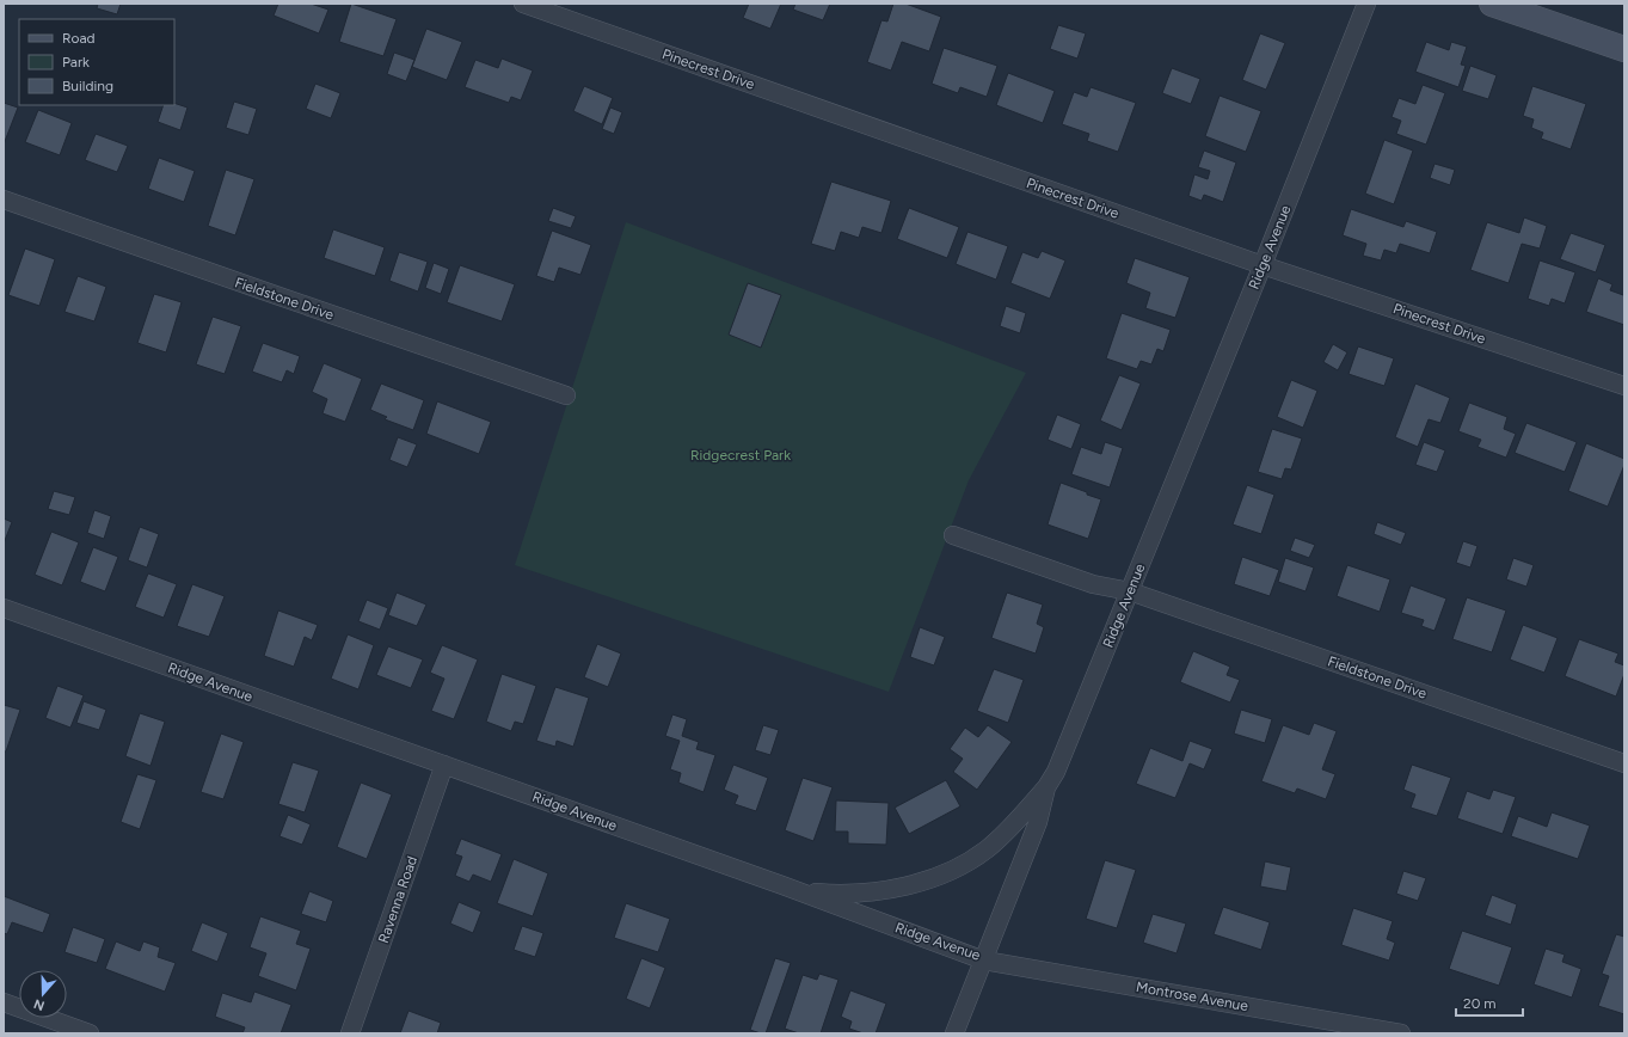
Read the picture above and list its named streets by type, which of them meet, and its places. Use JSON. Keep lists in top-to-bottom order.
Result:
{
  "streets": {
    "street": [
      "Pinecrest Drive",
      "Ridge Avenue",
      "Fieldstone Drive",
      "Ravenna Road",
      "Montrose Avenue"
    ]
  },
  "crossings": [
    ["Pinecrest Drive", "Ridge Avenue"],
    ["Ridge Avenue", "Fieldstone Drive"],
    ["Ridge Avenue", "Ravenna Road"],
    ["Ridge Avenue", "Montrose Avenue"]
  ],
  "parks": ["Ridgecrest Park"],
  "legend": ["Road", "Park", "Building"],
  "scale_bar": "20 m",
  "north": "bottom"
}
